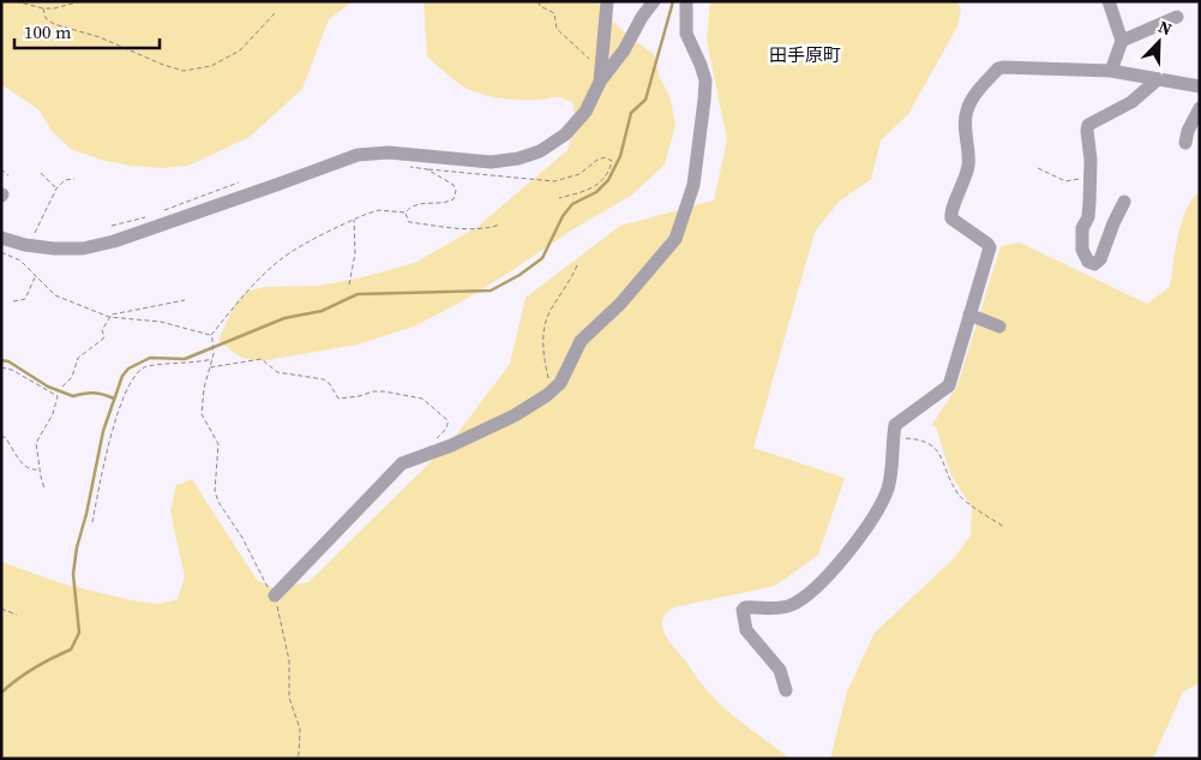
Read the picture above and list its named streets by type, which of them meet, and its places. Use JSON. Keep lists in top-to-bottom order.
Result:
{
  "districts": ["田手原町"],
  "scale_bar": "100 m",
  "north": "top right"
}
